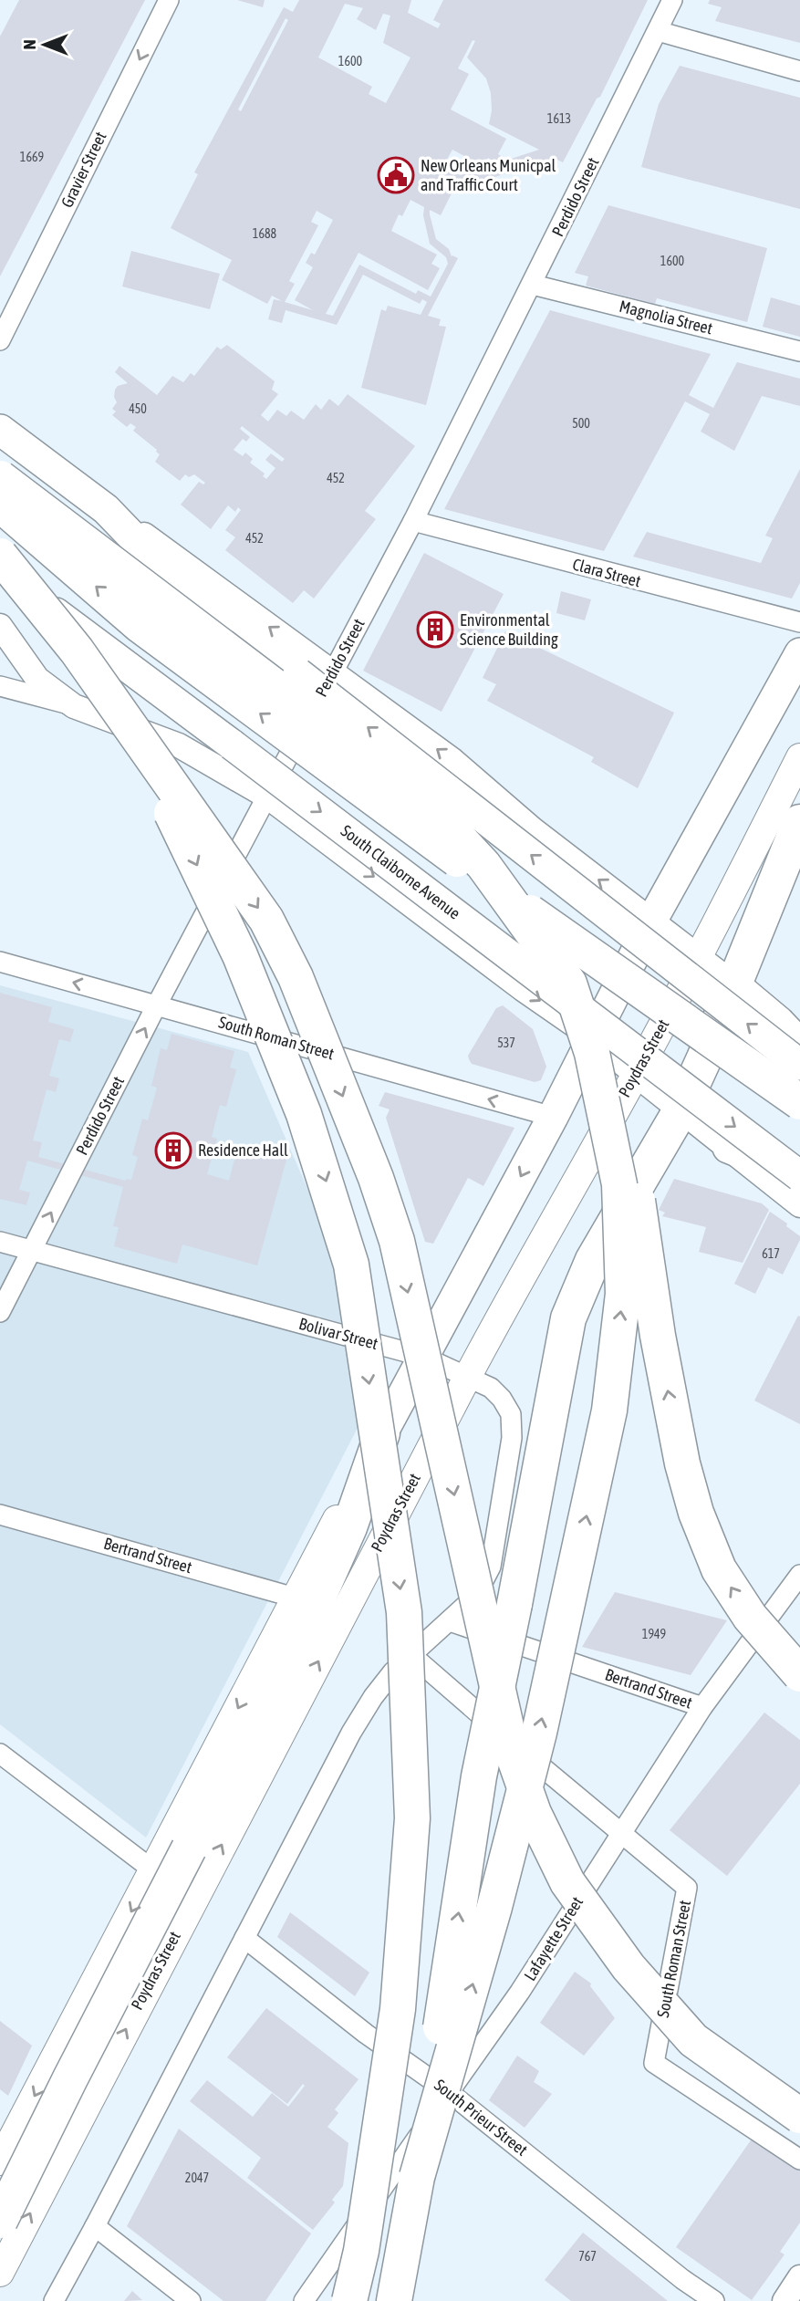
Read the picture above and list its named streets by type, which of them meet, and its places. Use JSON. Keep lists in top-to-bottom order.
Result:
{
  "streets": {
    "main road": ["South Claiborne Avenue", "Poydras Street"],
    "street": [
      "Gravier Street",
      "Perdido Street",
      "Magnolia Street",
      "Clara Street",
      "South Roman Street",
      "Bolivar Street",
      "Bertrand Street",
      "Lafayette Street",
      "South Prieur Street"
    ]
  },
  "crossings": [
    ["Perdido Street", "Magnolia Street"],
    ["Perdido Street", "Clara Street"],
    ["Perdido Street", "South Claiborne Avenue"],
    ["Perdido Street", "South Roman Street"],
    ["Perdido Street", "Bolivar Street"],
    ["South Claiborne Avenue", "Poydras Street"],
    ["South Roman Street", "Lafayette Street"],
    ["Poydras Street", "Bolivar Street"],
    ["Bolivar Street", "Bertrand Street"],
    ["Bertrand Street", "Lafayette Street"],
    ["Lafayette Street", "South Prieur Street"]
  ],
  "one_way": ["Gravier Street", "South Roman Street"],
  "places": {
    "public building": ["New Orleans Municpal and Traffic Court"],
    "building": ["Environmental Science Building", "Residence Hall"]
  },
  "house_numbers": [
    "1600",
    "1613",
    "1669",
    "1688",
    "1600",
    "450",
    "500",
    "452",
    "452",
    "537",
    "617",
    "1949",
    "2047",
    "767"
  ],
  "north": "left"
}
